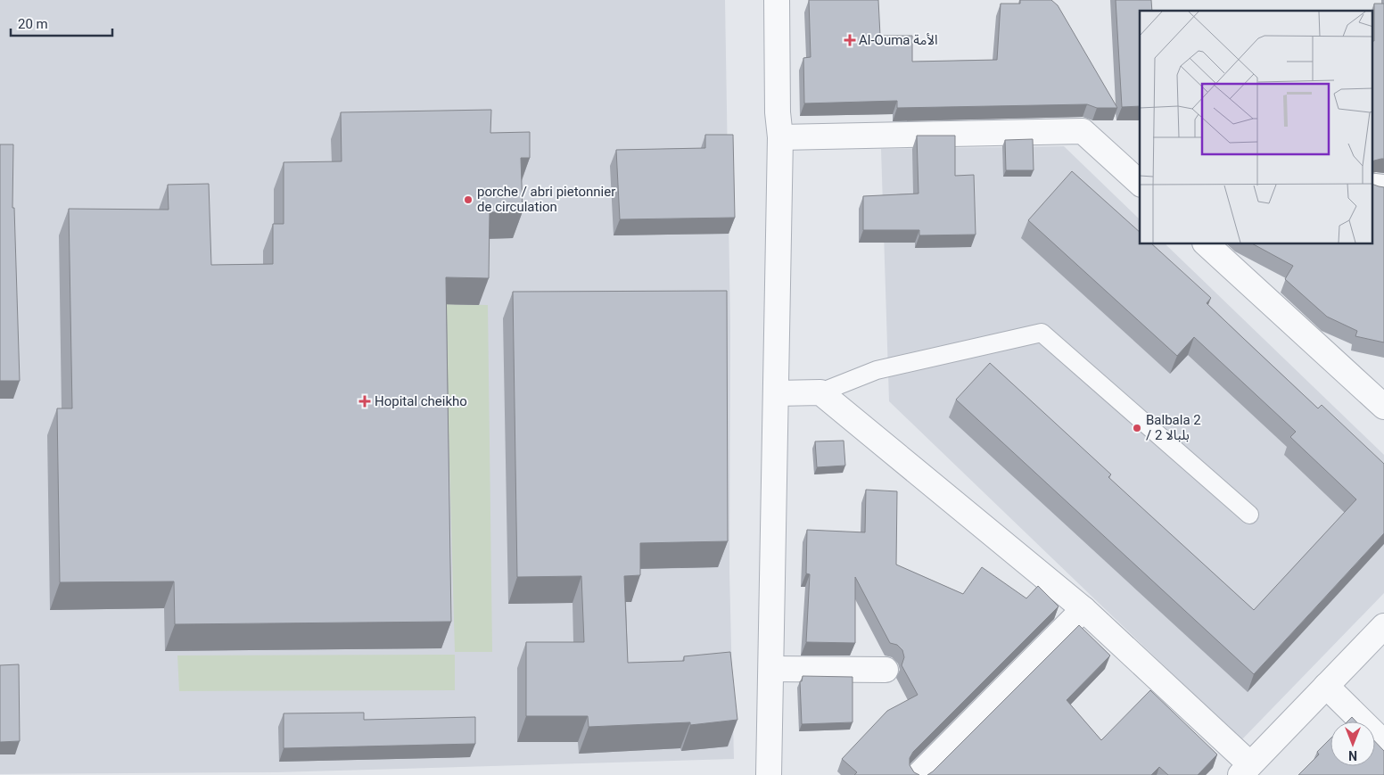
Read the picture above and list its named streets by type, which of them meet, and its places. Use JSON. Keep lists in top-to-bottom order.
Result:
{
  "places": {
    "health": ["Al-Ouma الأمة", "Hopital cheikho"],
    "other": ["porche / abri pietonnier de circulation", "Balbala 2 / بلبالا 2"]
  },
  "scale_bar": "20 m",
  "north": "bottom"
}
